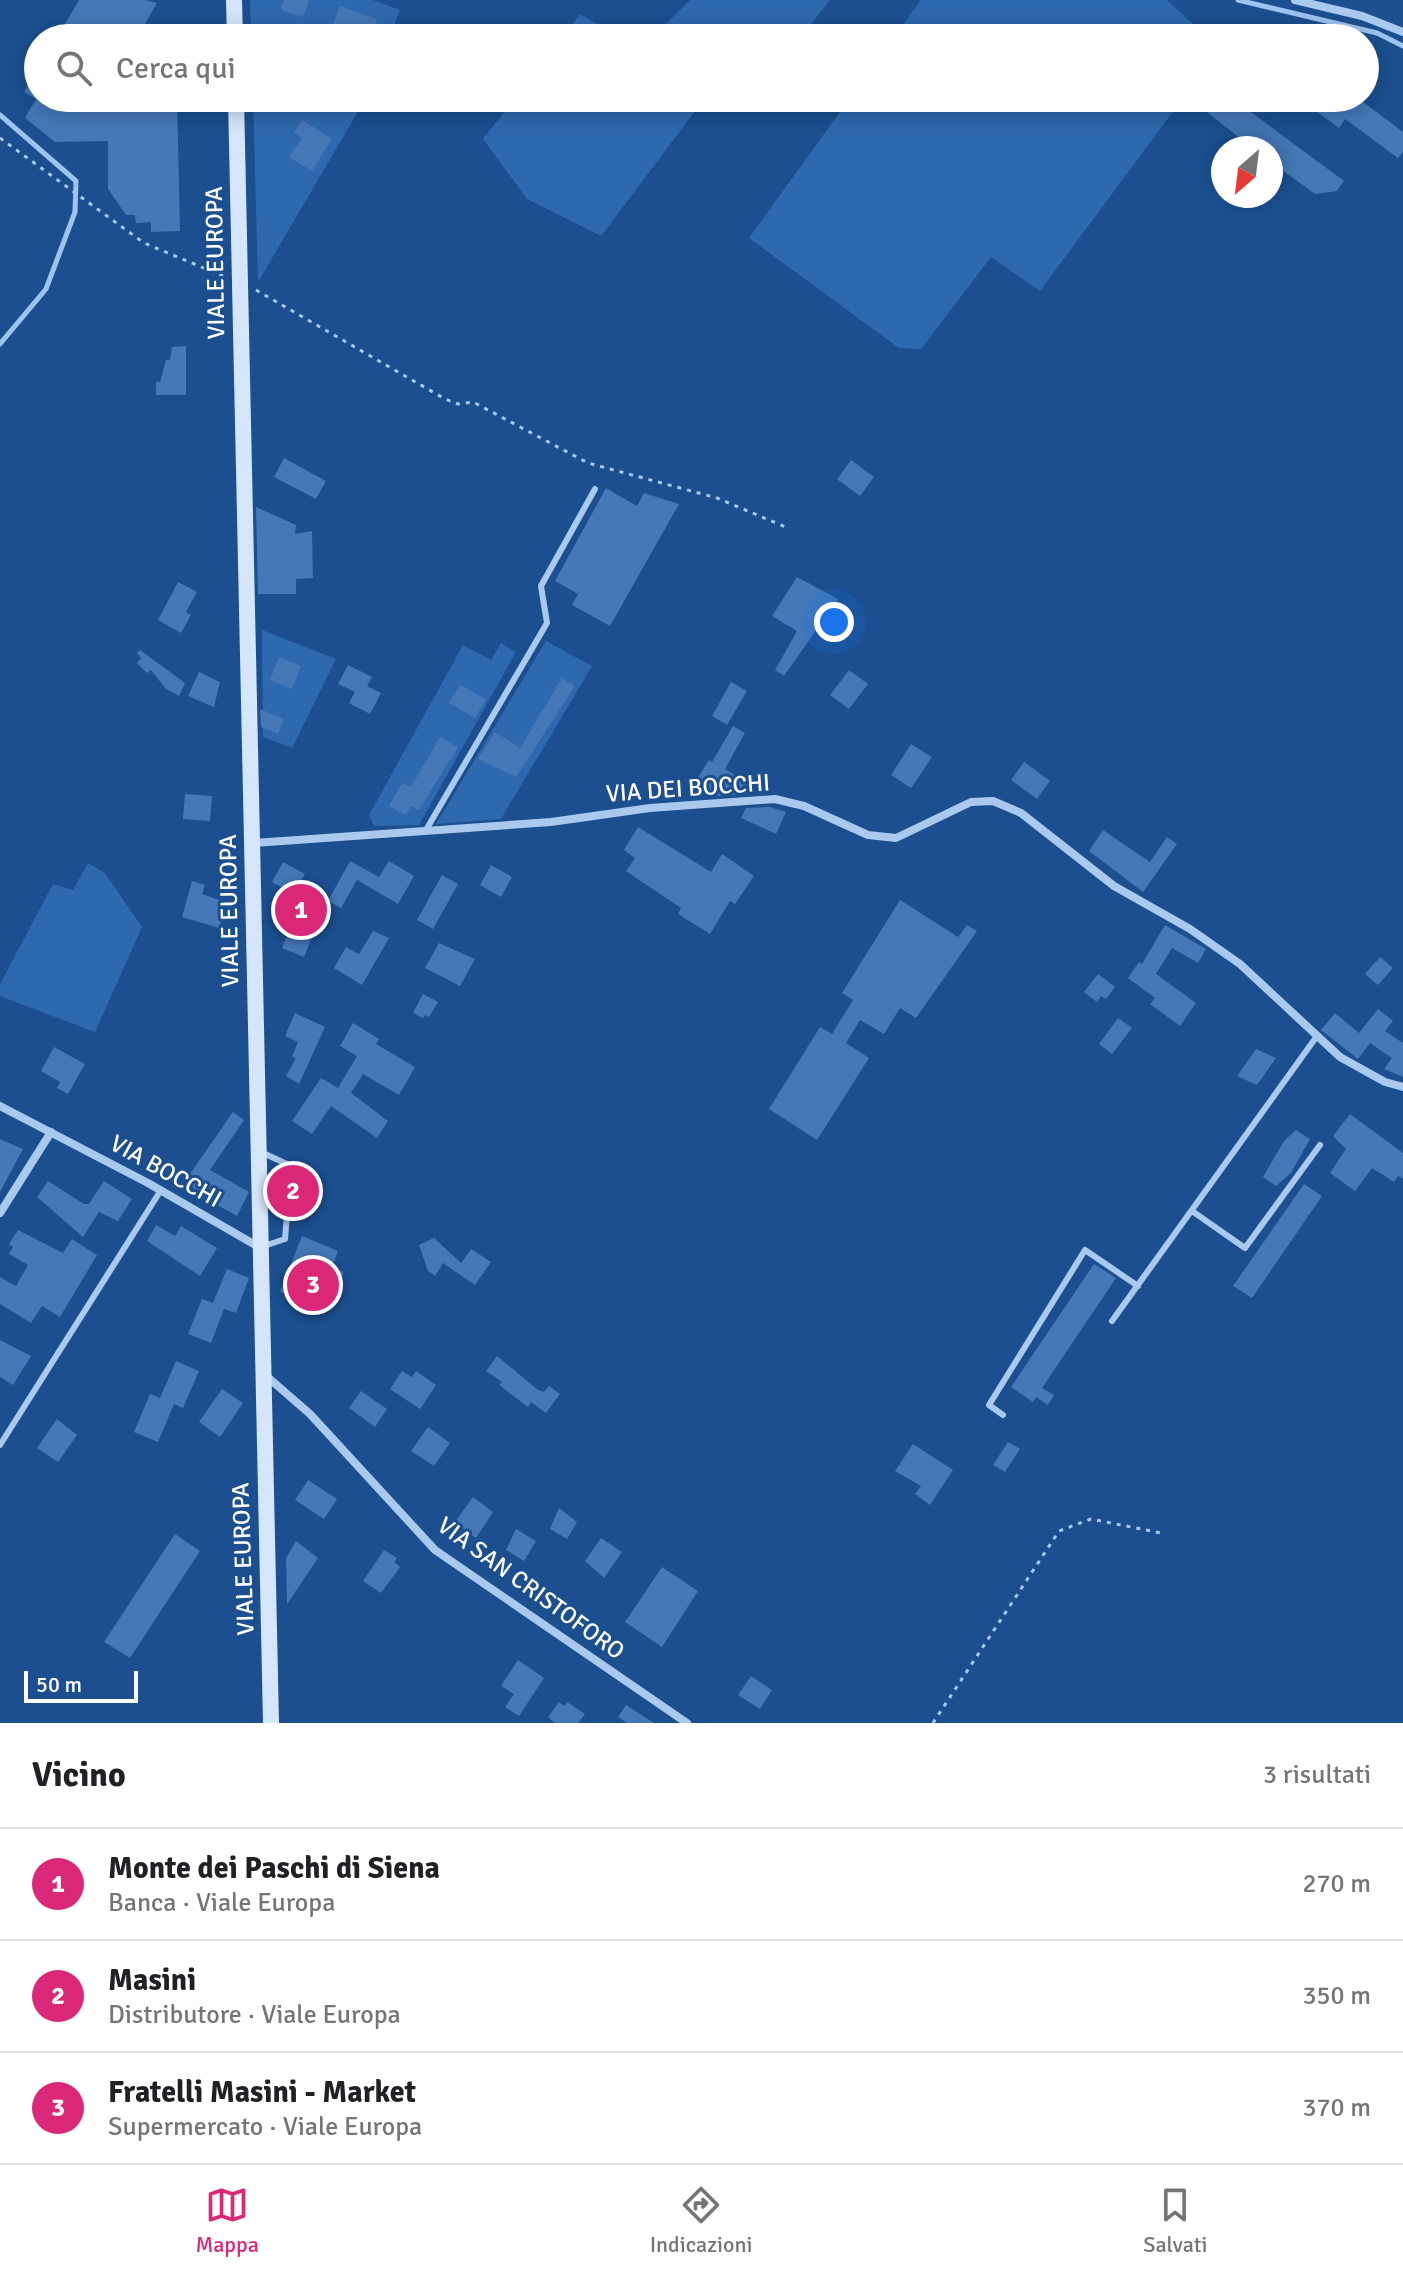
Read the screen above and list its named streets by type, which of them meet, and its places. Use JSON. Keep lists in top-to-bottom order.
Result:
{
  "streets": {
    "main road": ["VIALE EUROPA"],
    "street": ["VIA DEI BOCCHI", "VIA BOCCHI", "VIA SAN CRISTOFORO"]
  },
  "crossings": [
    ["VIALE EUROPA", "VIA DEI BOCCHI"],
    ["VIALE EUROPA", "VIA BOCCHI"],
    ["VIALE EUROPA", "VIA SAN CRISTOFORO"]
  ],
  "scale_bar": "50 m",
  "north": "bottom left",
  "page": {
    "search": "Cerca qui",
    "pins": ["1", "2", "3"],
    "scale": "50 m",
    "heading": ["Vicino", "3 risultati"],
    "list": [
      {
        "mark": "1",
        "name": "Monte dei Paschi di Siena",
        "note": "Banca · Viale Europa",
        "value": "270 m"
      },
      {
        "mark": "2",
        "name": "Masini",
        "note": "Distributore · Viale Europa",
        "value": "350 m"
      },
      {
        "mark": "3",
        "name": "Fratelli Masini - Market",
        "note": "Supermercato · Viale Europa",
        "value": "370 m"
      }
    ],
    "nav": ["Mappa", "Indicazioni", "Salvati"]
  }
}
